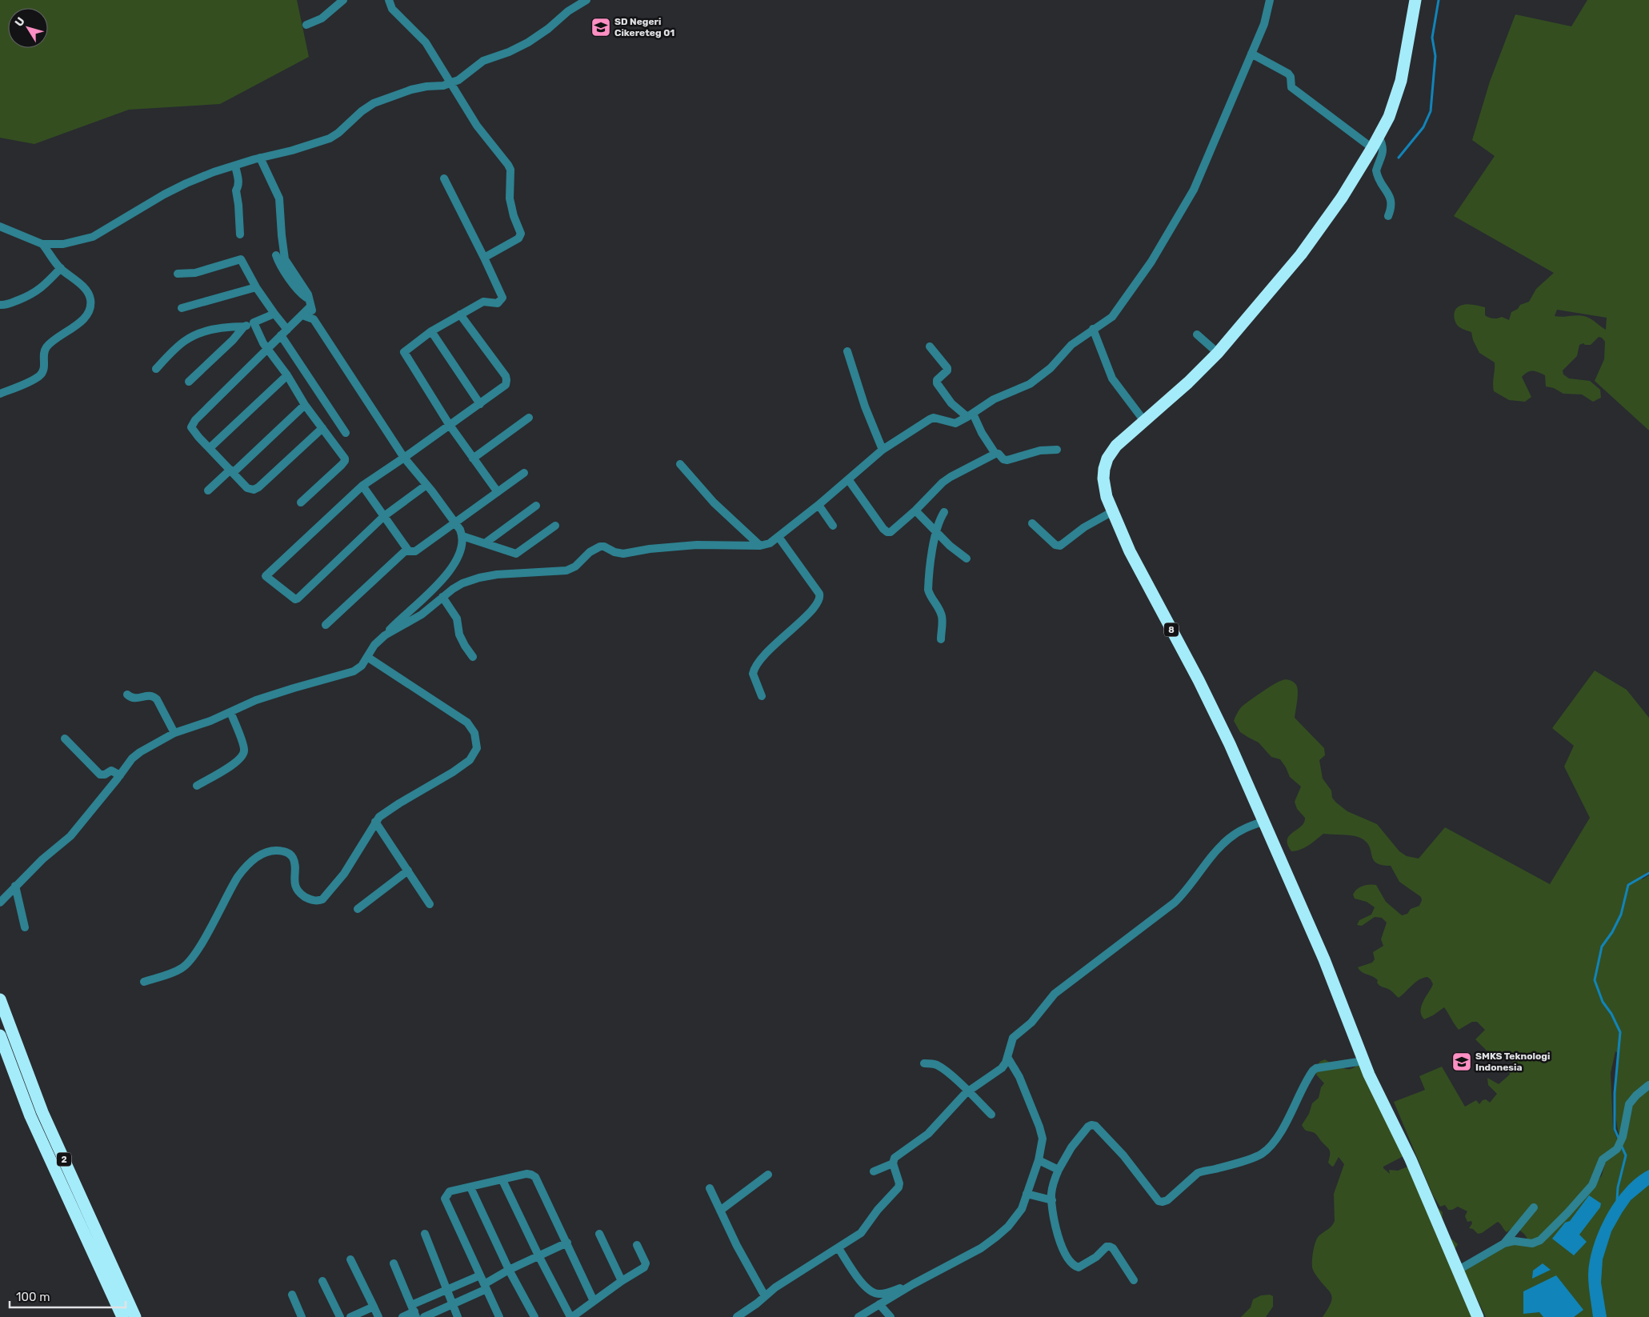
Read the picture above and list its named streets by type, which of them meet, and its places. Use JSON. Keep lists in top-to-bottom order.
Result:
{
  "streets": {
    "highway": ["8", "2"]
  },
  "places": {
    "school or university": ["SD Negeri Cikereteg 01", "SMKS Teknologi Indonesia"]
  },
  "scale_bar": "100 m",
  "north": "top left"
}
